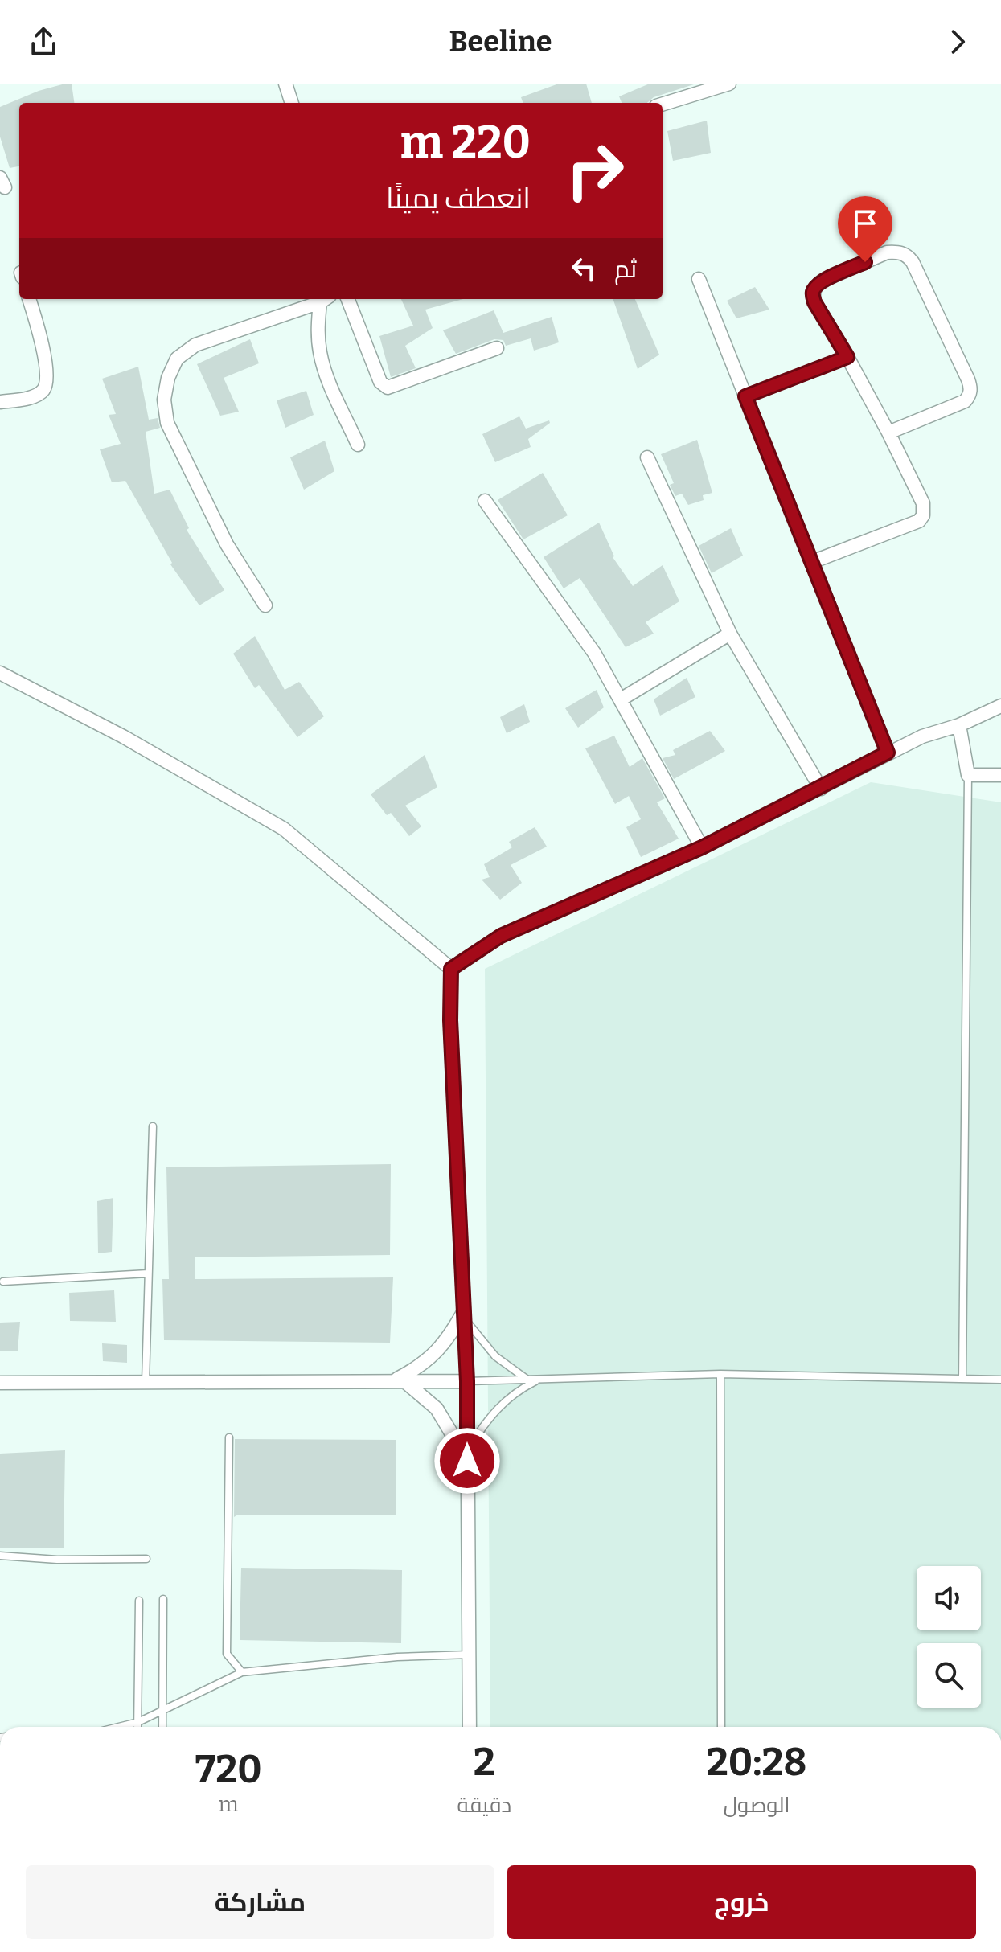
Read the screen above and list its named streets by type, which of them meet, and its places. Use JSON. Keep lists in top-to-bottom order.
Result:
{
  "page": {
    "header": "Beeline",
    "turn": ["220 m", "انعطف يمينًا"],
    "then": "ثم",
    "eta": [
      "20:28",
      "الوصول",
      "2",
      "دقيقة",
      "720",
      "m"
    ],
    "buttons": ["خروج", "مشاركة"]
  }
}
